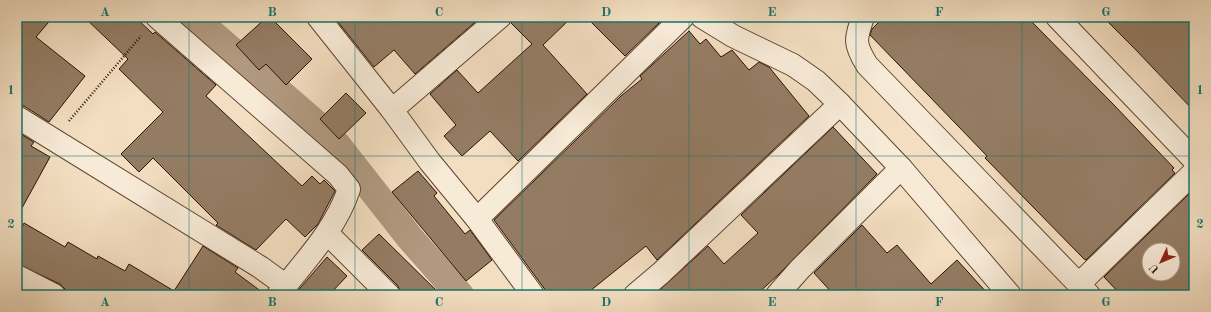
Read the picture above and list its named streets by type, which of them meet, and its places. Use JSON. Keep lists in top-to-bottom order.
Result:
{
  "north": "bottom left",
  "grid": {
    "columns": [
      "A",
      "B",
      "C",
      "D",
      "E",
      "F",
      "G"
    ],
    "rows": ["1", "2"]
  }
}
